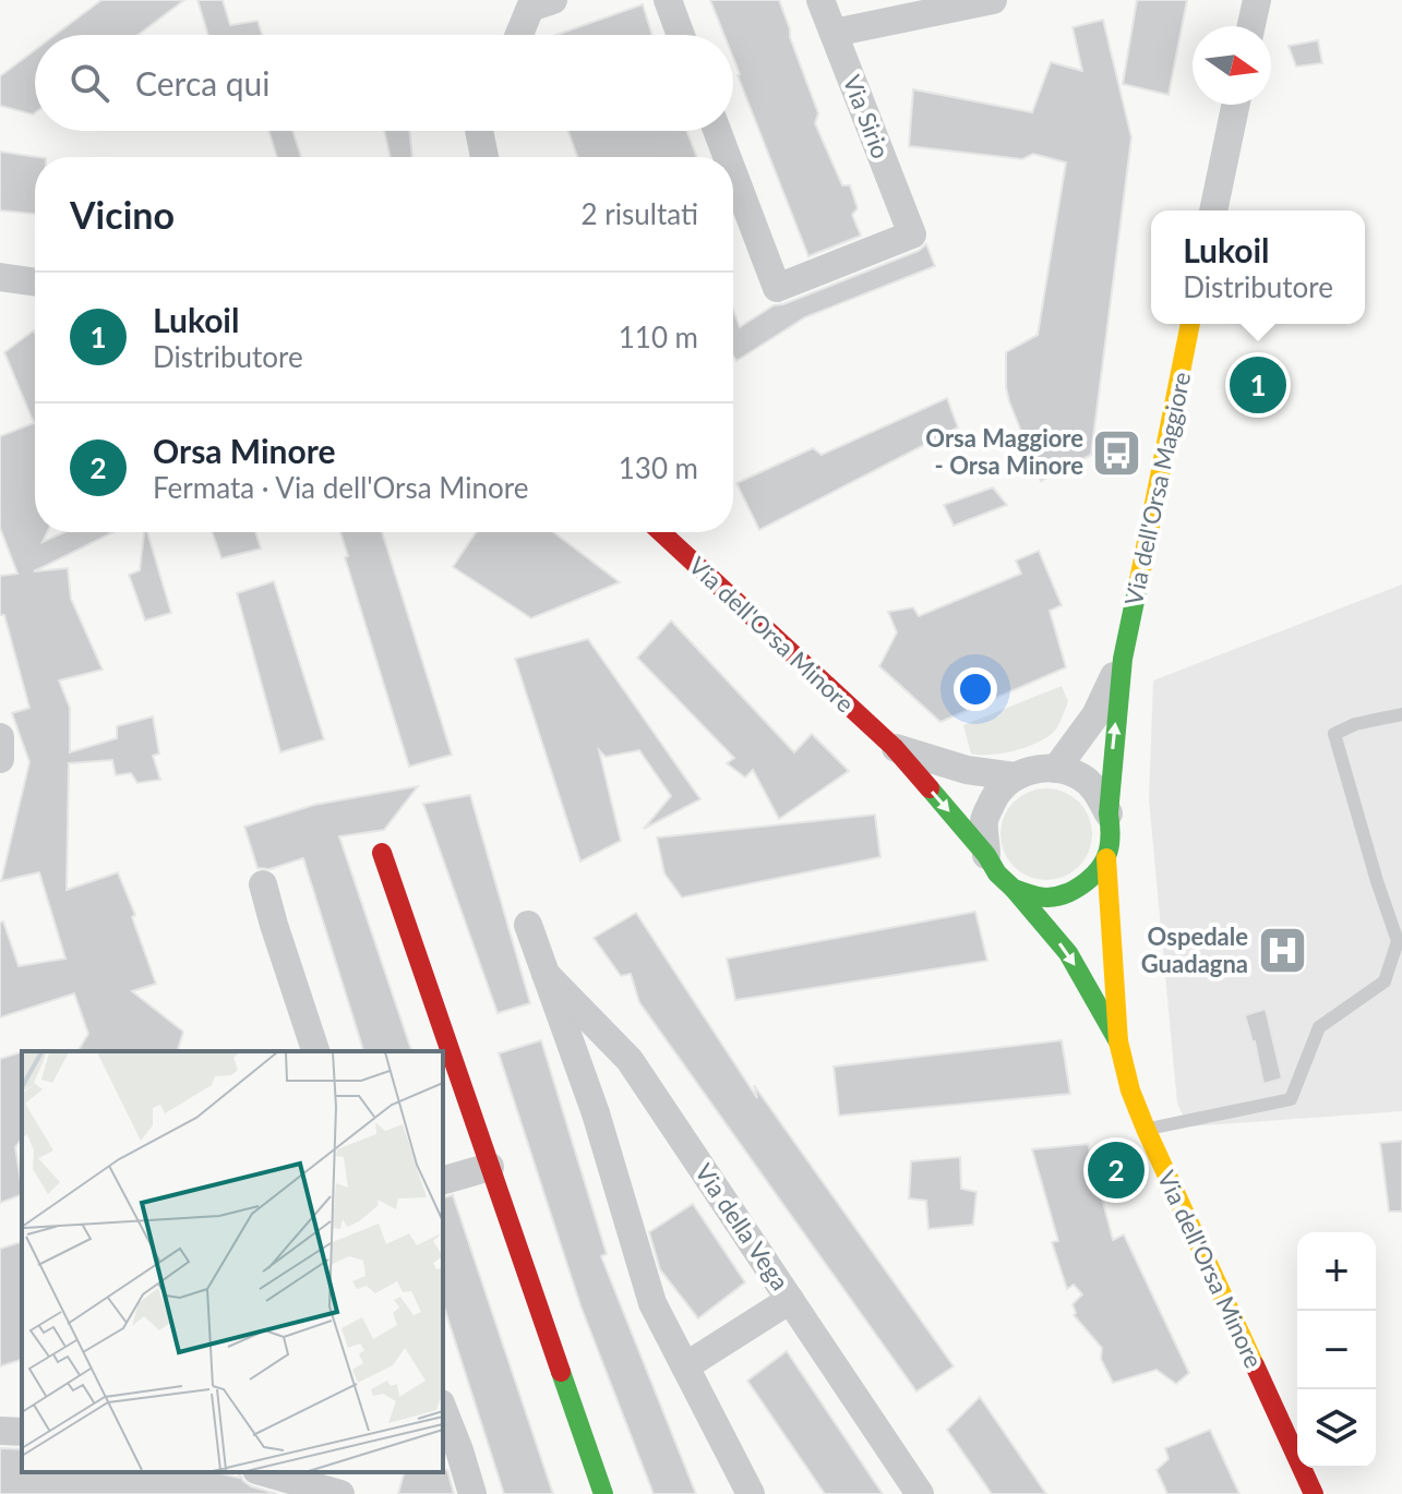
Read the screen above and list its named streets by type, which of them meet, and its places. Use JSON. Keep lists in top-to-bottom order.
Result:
{
  "streets": {
    "street": [
      "Via Sirio",
      "Via dell'Orsa Maggiore",
      "Via dell'Orsa Minore",
      "Via della Vega"
    ]
  },
  "crossings": [
    ["Via dell'Orsa Maggiore", "Via dell'Orsa Minore"]
  ],
  "places": {
    "bus stop": ["Orsa Maggiore - Orsa Minore"],
    "hospital": ["Ospedale Guadagna"]
  },
  "north": "right",
  "page": {
    "search": "Cerca qui",
    "heading": ["Vicino", "2 risultati"],
    "popup": ["Lukoil", "Distributore"],
    "list": [
      {
        "mark": "1",
        "name": "Lukoil",
        "note": "Distributore",
        "value": "110 m"
      },
      {
        "mark": "2",
        "name": "Orsa Minore",
        "note": "Fermata · Via dell'Orsa Minore",
        "value": "130 m"
      }
    ],
    "pins": ["1", "2"],
    "map_buttons": ["+", "−"]
  }
}
